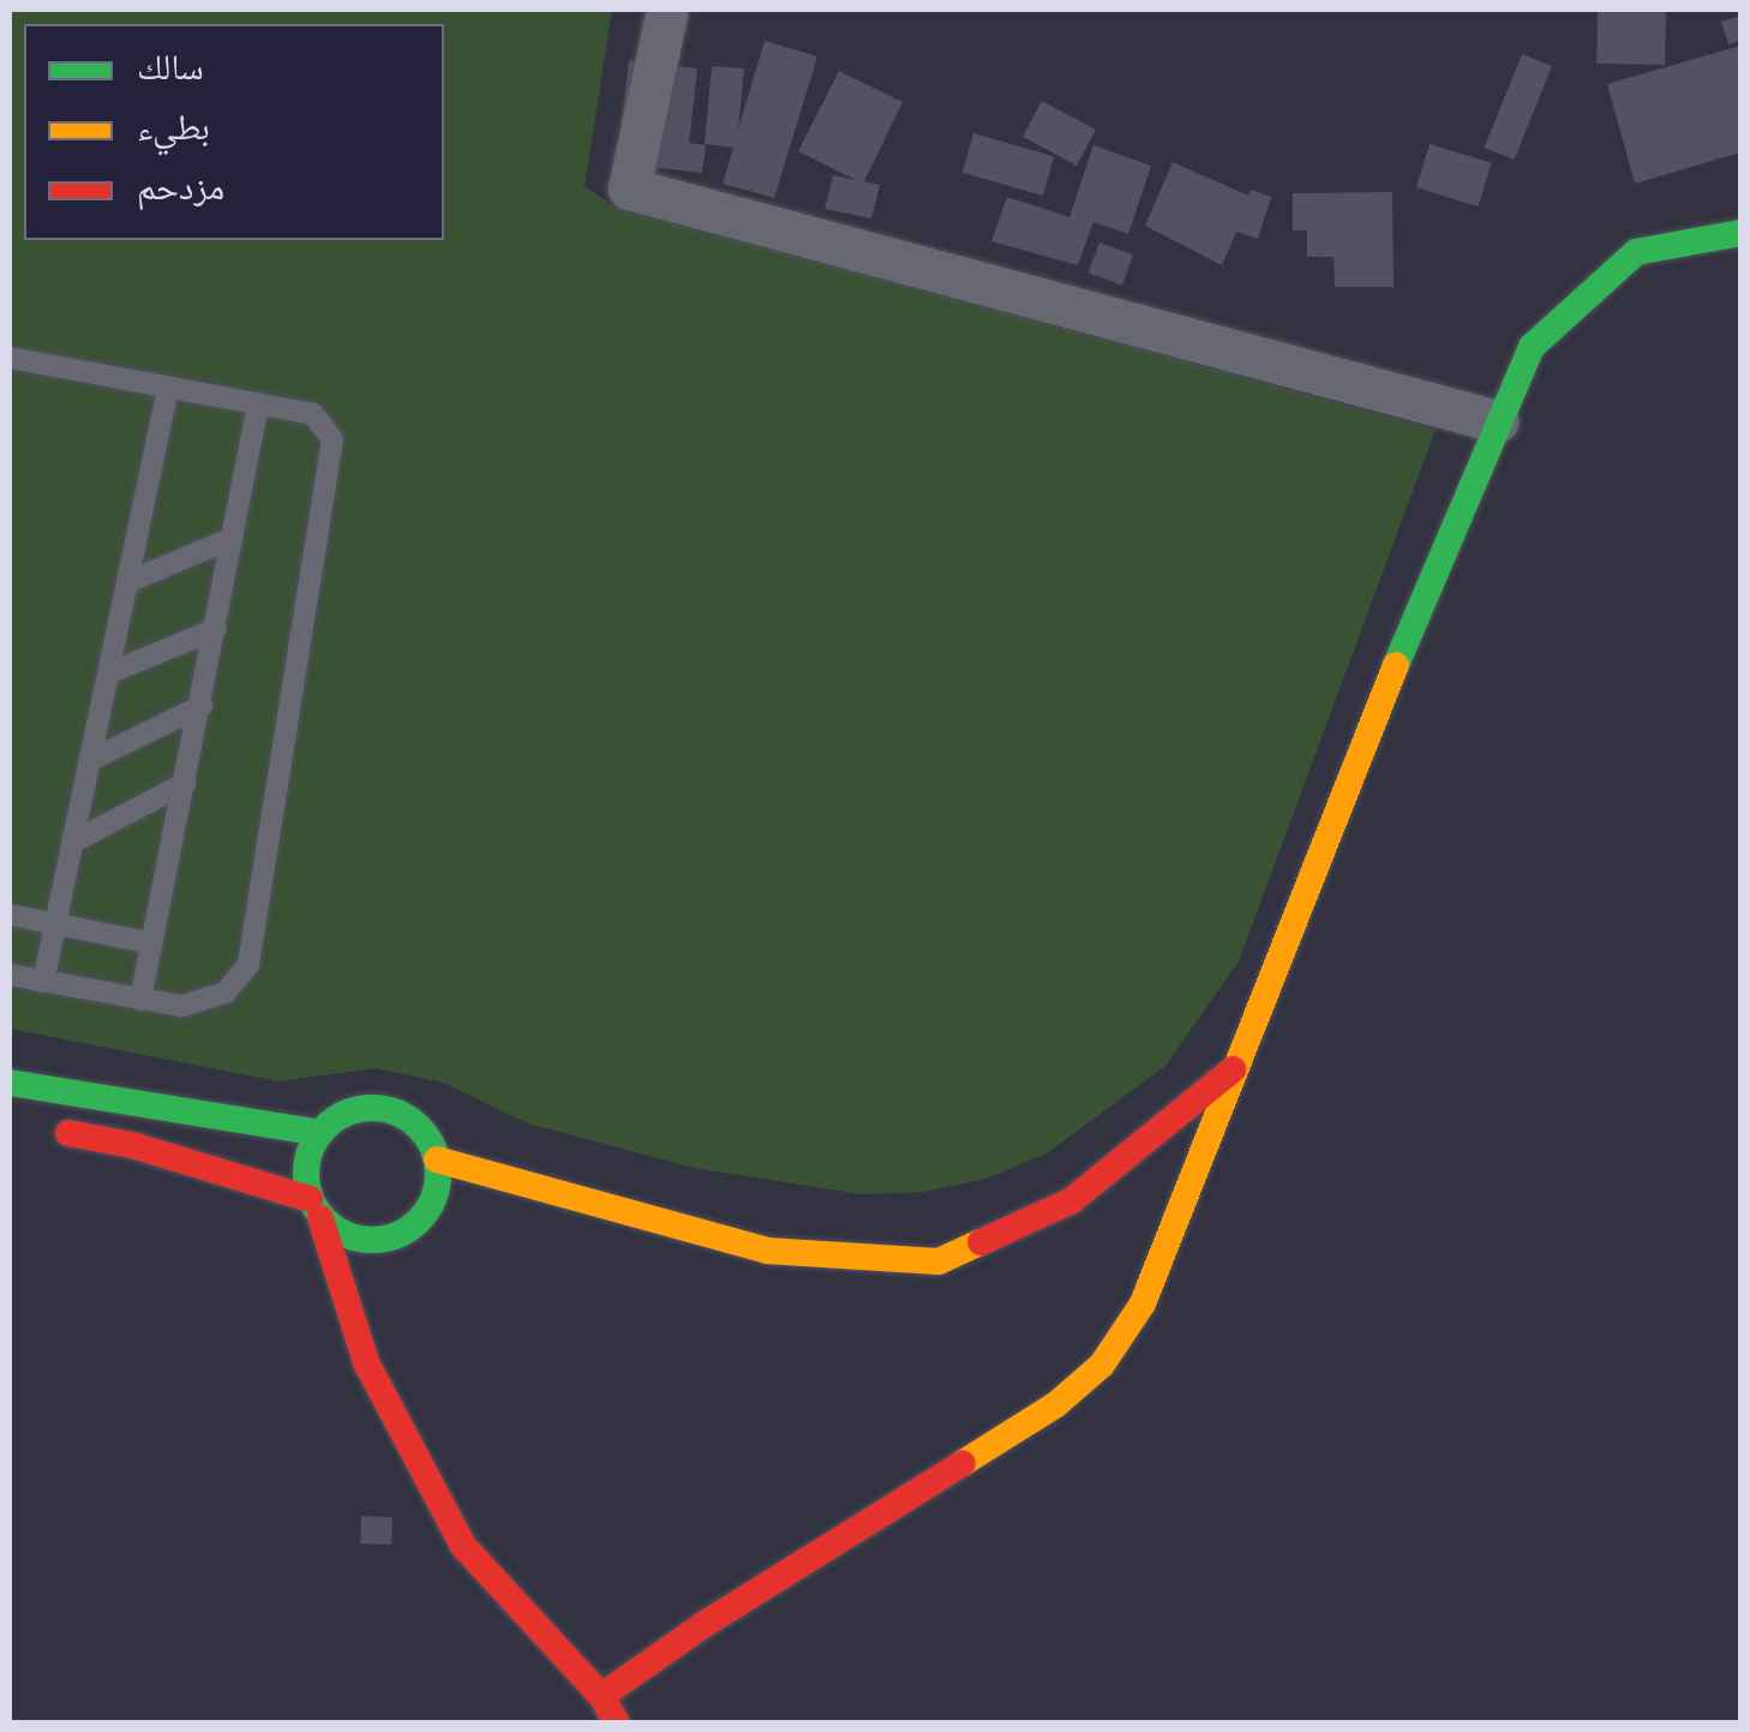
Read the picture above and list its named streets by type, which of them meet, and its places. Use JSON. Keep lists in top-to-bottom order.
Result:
{
  "legend": ["سالك", "بطيء", "مزدحم"]
}
